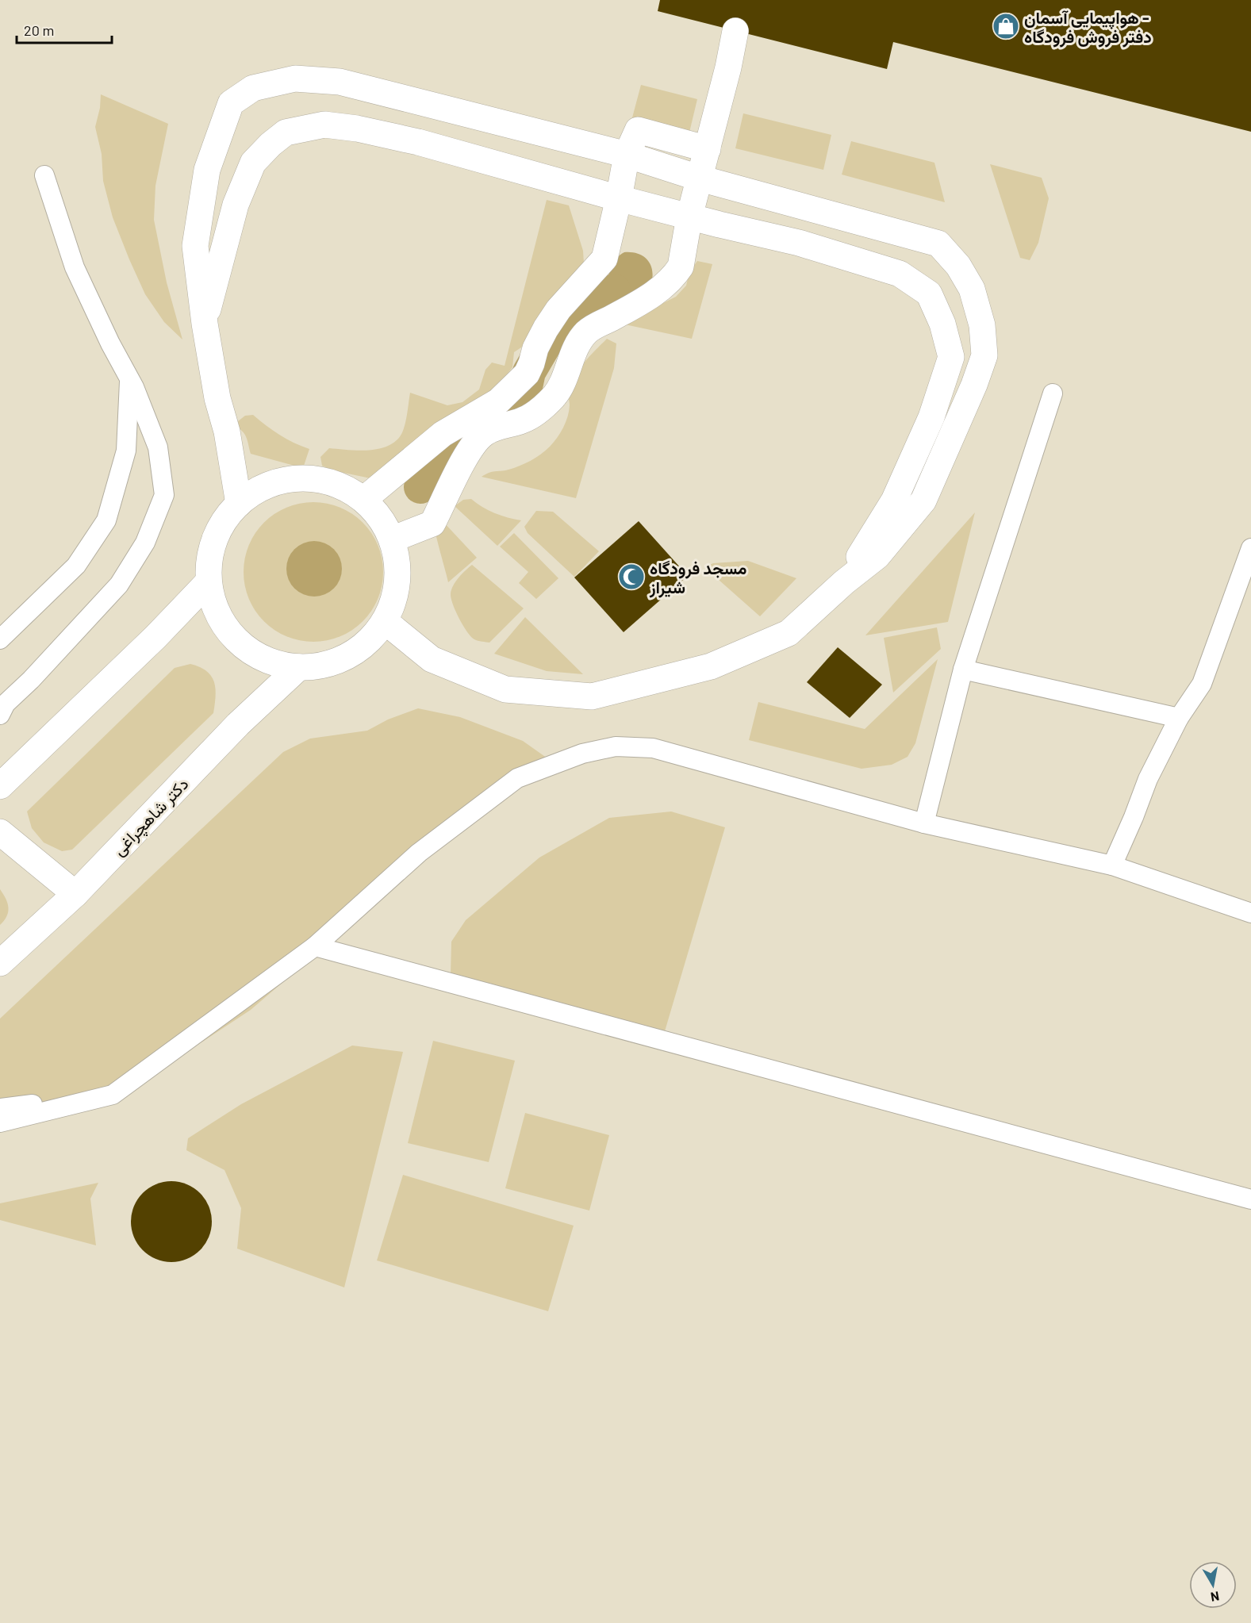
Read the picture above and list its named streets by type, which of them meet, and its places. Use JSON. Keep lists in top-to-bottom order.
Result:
{
  "streets": {
    "main road": ["دکتر شاهچراغی"]
  },
  "places": {
    "shop": ["هواپیمایی آسمان - دفتر فروش فرودگاه"],
    "mosque": ["مسجد فرودگاه شیراز"]
  },
  "scale_bar": "20 m",
  "north": "bottom"
}
